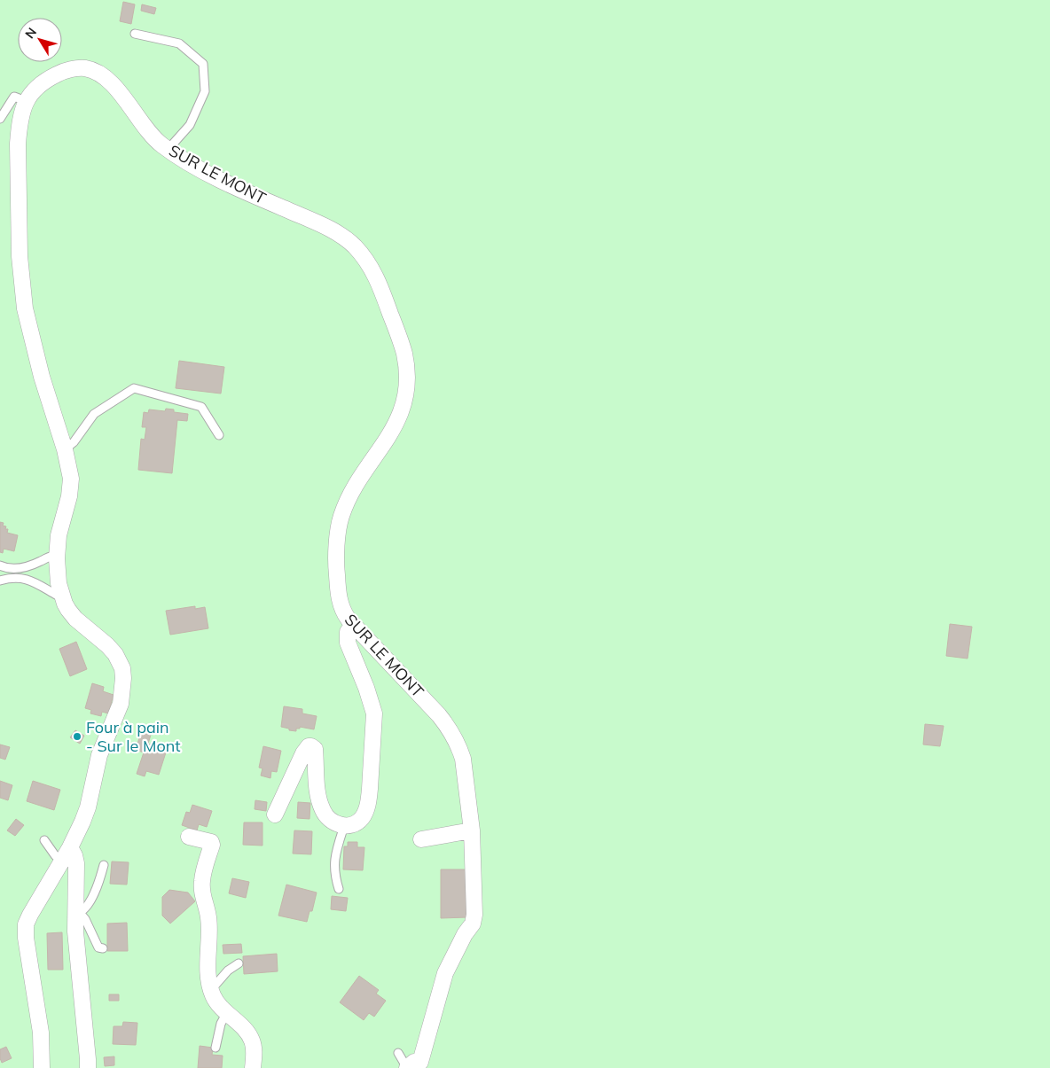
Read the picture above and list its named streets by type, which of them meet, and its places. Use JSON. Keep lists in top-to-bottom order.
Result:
{
  "streets": {
    "street": ["SUR LE MONT"]
  },
  "places": ["Four à pain - Sur le Mont"],
  "north": "top left"
}
